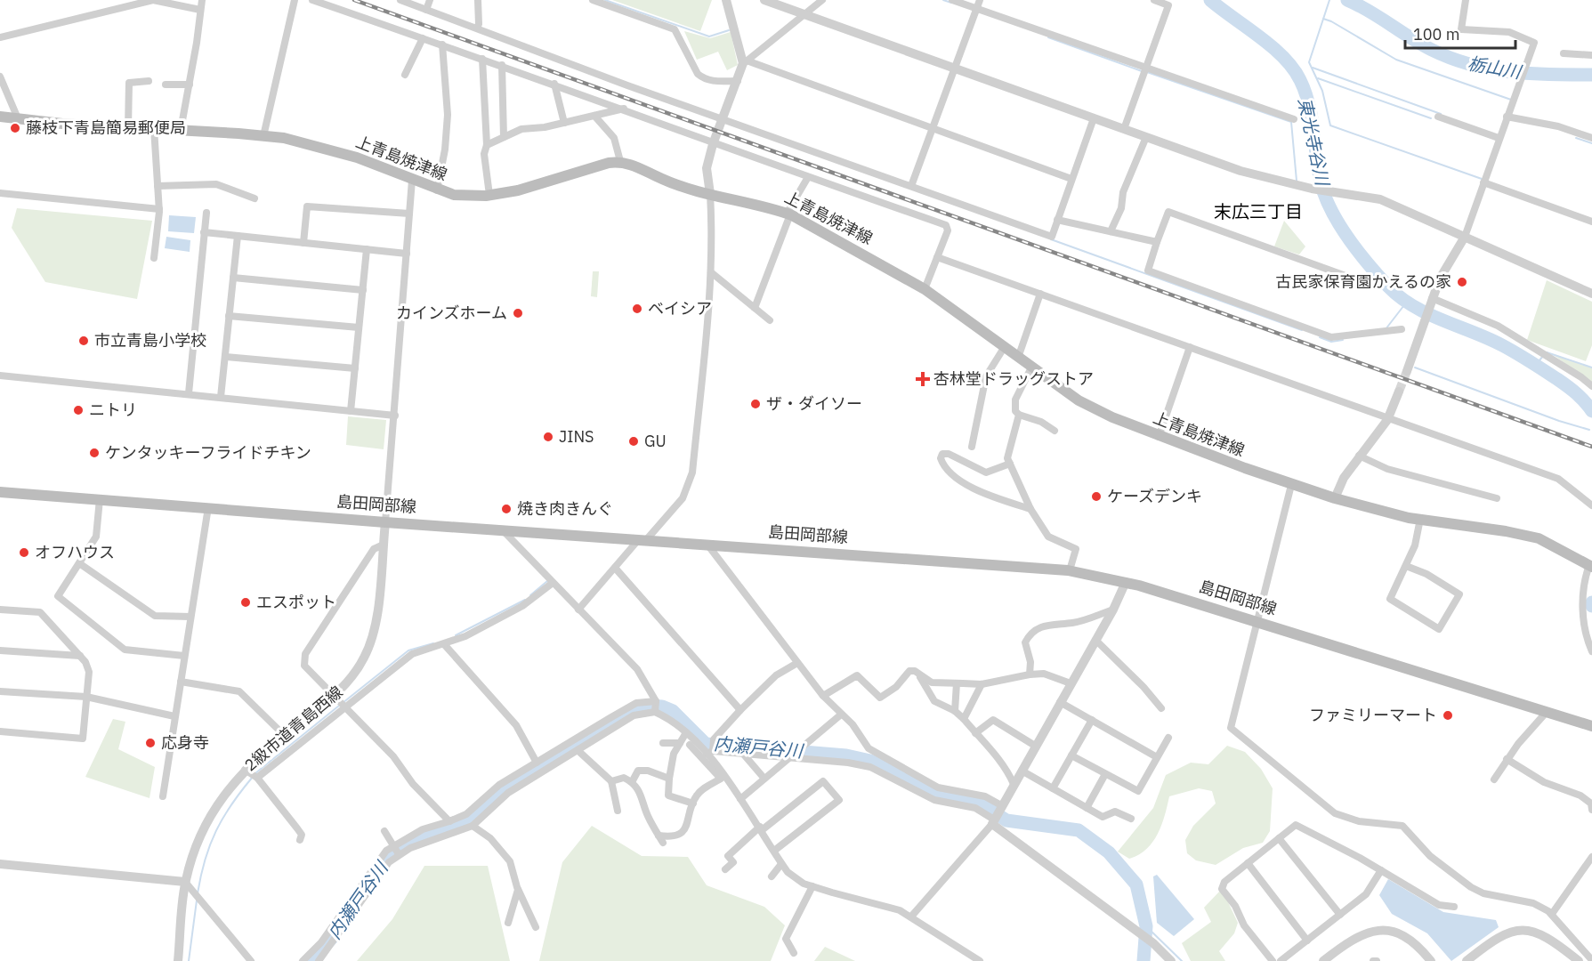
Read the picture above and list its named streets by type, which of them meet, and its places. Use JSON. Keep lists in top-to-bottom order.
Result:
{
  "streets": {
    "main road": ["上青島焼津線", "島田岡部線"],
    "street": ["2級市道青島西線"]
  },
  "crossings": [
    ["島田岡部線", "2級市道青島西線"]
  ],
  "districts": ["末広三丁目"],
  "water": ["栃山川", "東光寺谷川", "内瀬戸谷川"],
  "places": {
    "other": [
      "藤枝下青島簡易郵便局",
      "古民家保育園かえるの家",
      "ベイシア",
      "カインズホーム",
      "市立青島小学校",
      "ザ・ダイソー",
      "ニトリ",
      "JINS",
      "GU",
      "ケンタッキーフライドチキン",
      "ケーズデンキ",
      "焼き肉きんぐ",
      "オフハウス",
      "エスポット",
      "ファミリーマート",
      "応身寺"
    ],
    "health": ["杏林堂ドラッグストア"]
  },
  "scale_bar": "100 m"
}
